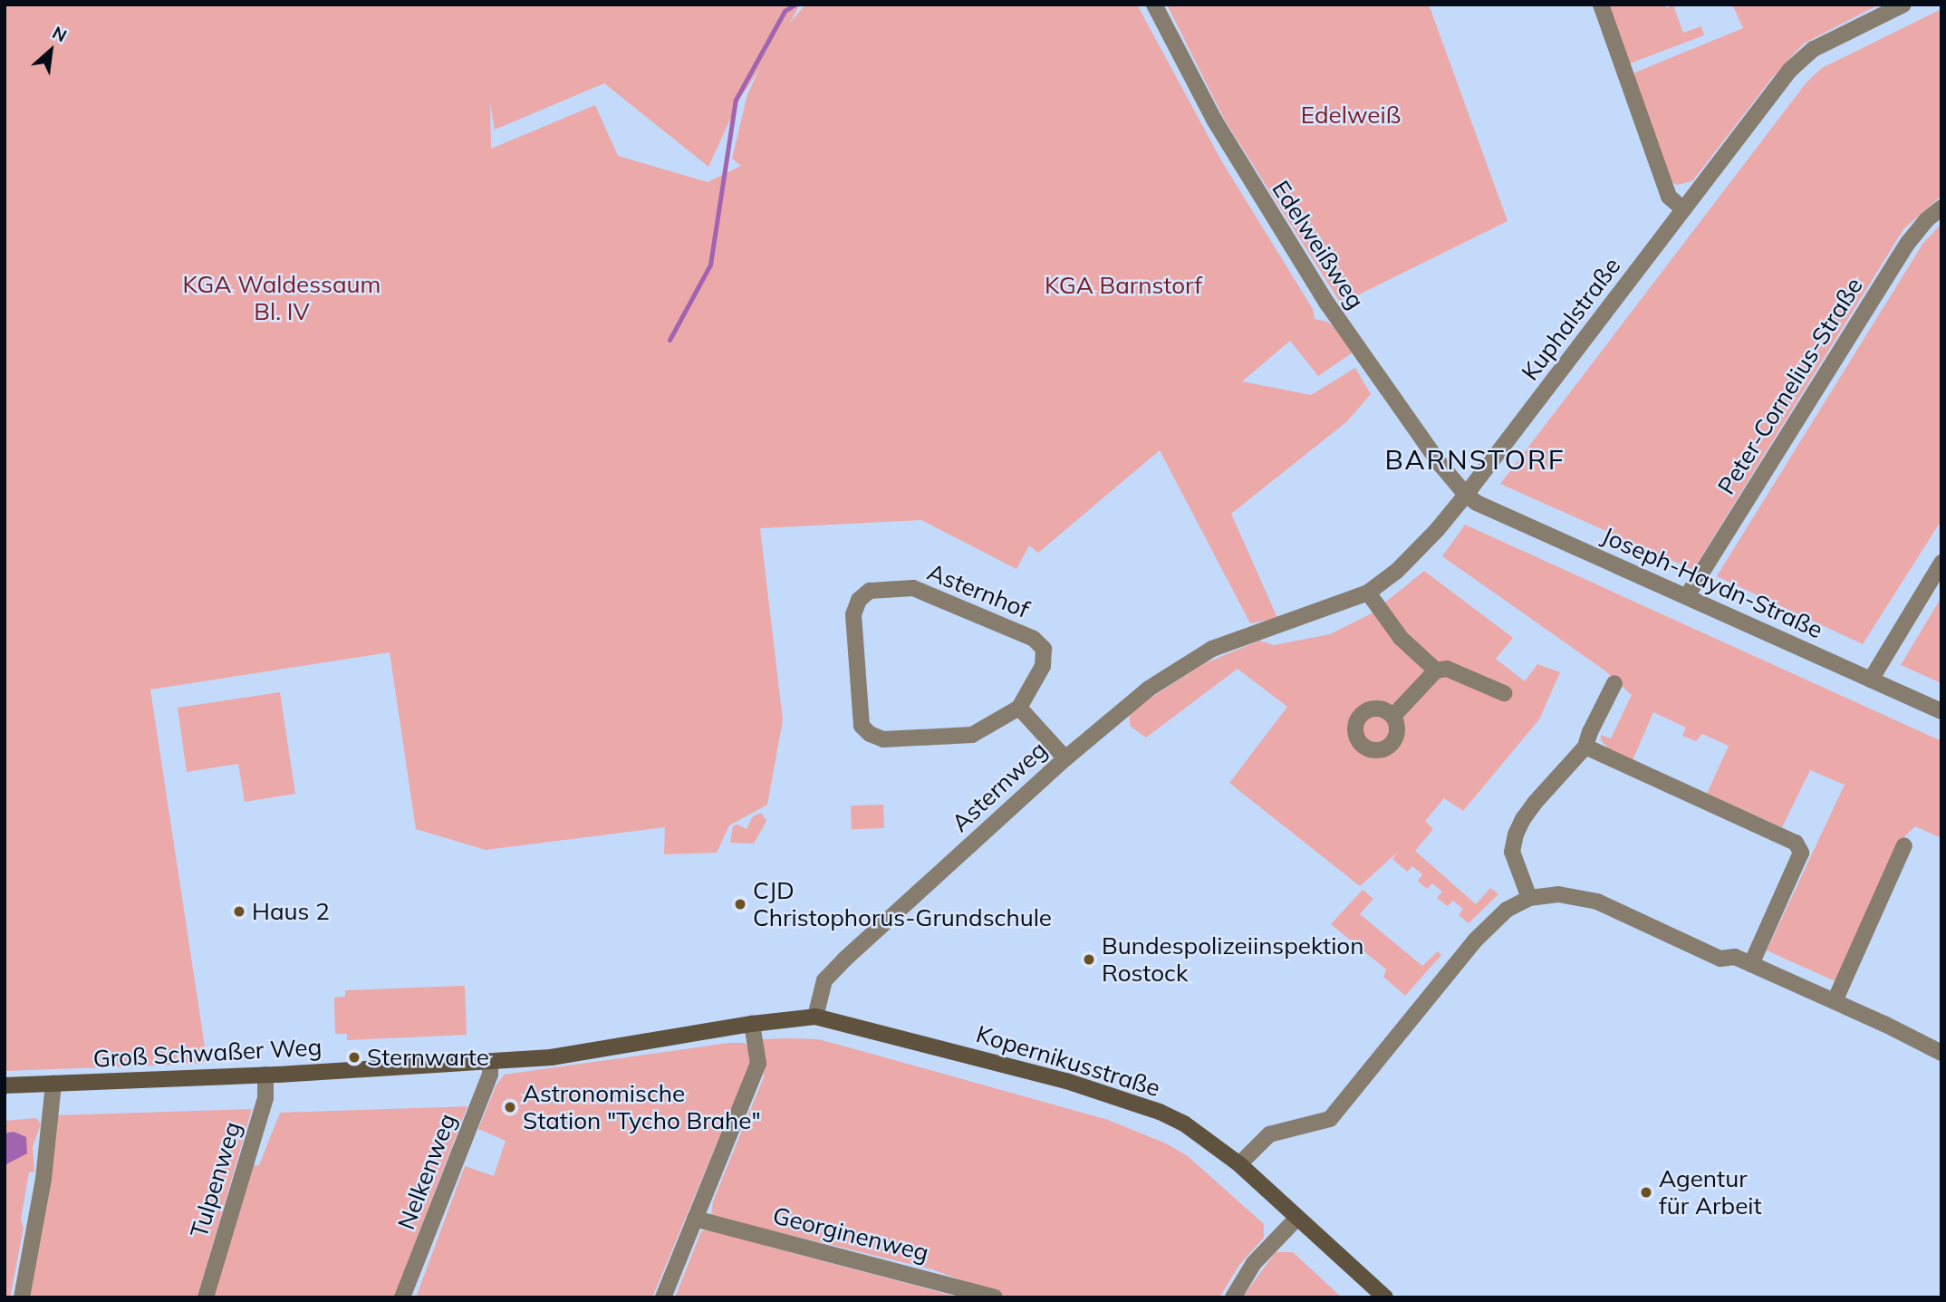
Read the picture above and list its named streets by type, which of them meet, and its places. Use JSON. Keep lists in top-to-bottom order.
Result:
{
  "streets": {
    "street": [
      "Edelweißweg",
      "Kuphalstraße",
      "Peter-Cornelius-Straße",
      "Joseph-Haydn-Straße",
      "Asternhof",
      "Asternweg",
      "Groß Schwaßer Weg",
      "Kopernikusstraße",
      "Nelkenweg",
      "Tulpenweg",
      "Georginenweg"
    ]
  },
  "crossings": [
    ["Edelweißweg", "Kuphalstraße"],
    ["Edelweißweg", "Joseph-Haydn-Straße"],
    ["Kuphalstraße", "Joseph-Haydn-Straße"],
    ["Kuphalstraße", "Asternweg"],
    ["Peter-Cornelius-Straße", "Joseph-Haydn-Straße"],
    ["Asternweg", "Kopernikusstraße"],
    ["Groß Schwaßer Weg", "Kopernikusstraße"],
    ["Groß Schwaßer Weg", "Nelkenweg"],
    ["Groß Schwaßer Weg", "Tulpenweg"]
  ],
  "districts": ["BARNSTORF"],
  "parks": ["Edelweiß", "KGA Waldessaum Bl. IV", "KGA Barnstorf"],
  "places": [
    "CJD Christophorus-Grundschule",
    "Haus 2",
    "Bundespolizeiinspektion Rostock",
    "Sternwarte",
    "Astronomische Station \"Tycho Brahe\"",
    "Agentur für Arbeit"
  ],
  "north": "top right"
}
